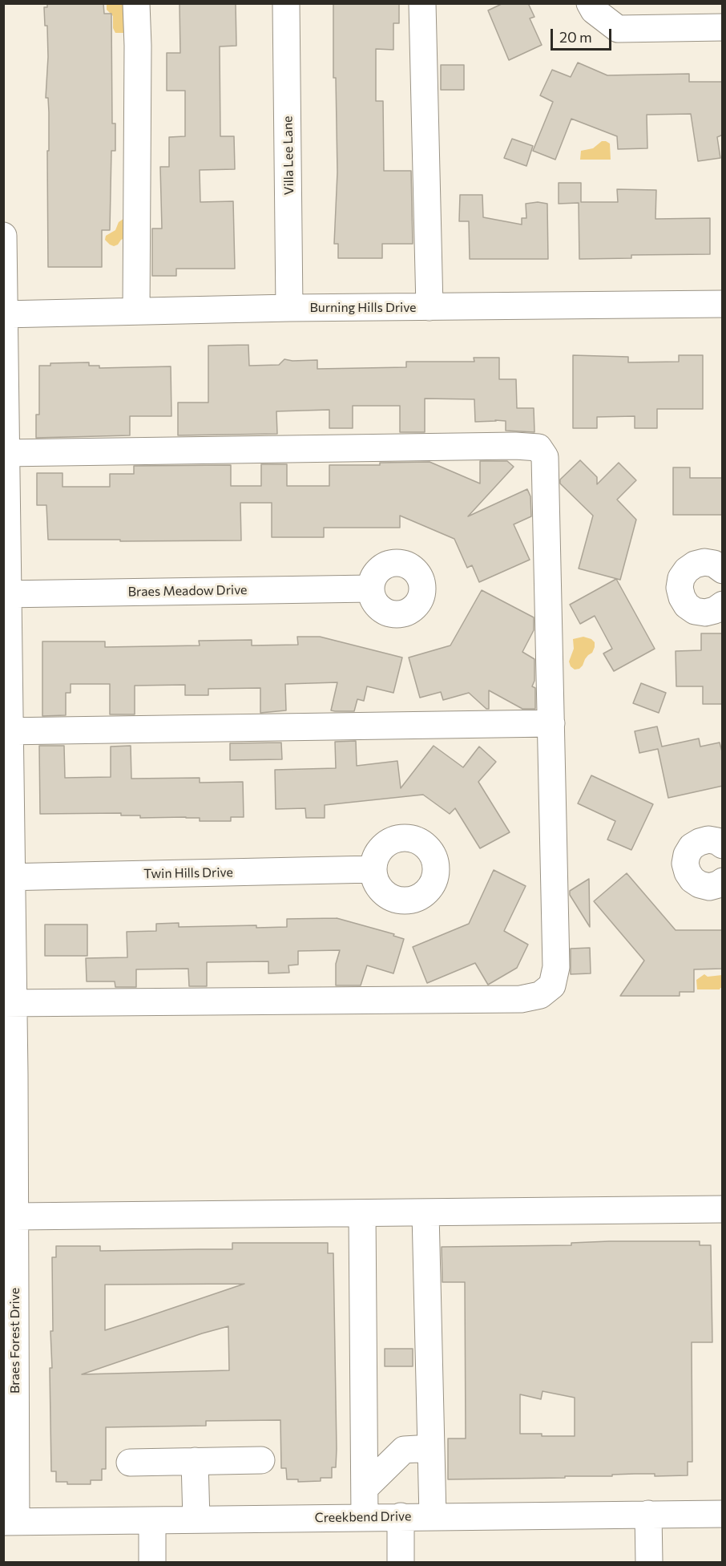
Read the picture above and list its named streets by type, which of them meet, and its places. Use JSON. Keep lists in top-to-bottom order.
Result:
{
  "streets": {
    "street": [
      "Villa Lee Lane",
      "Burning Hills Drive",
      "Braes Meadow Drive",
      "Twin Hills Drive",
      "Braes Forest Drive",
      "Creekbend Drive"
    ]
  },
  "crossings": [
    ["Villa Lee Lane", "Burning Hills Drive"],
    ["Burning Hills Drive", "Braes Forest Drive"],
    ["Braes Meadow Drive", "Braes Forest Drive"],
    ["Twin Hills Drive", "Braes Forest Drive"],
    ["Braes Forest Drive", "Creekbend Drive"]
  ],
  "scale_bar": "20 m"
}
